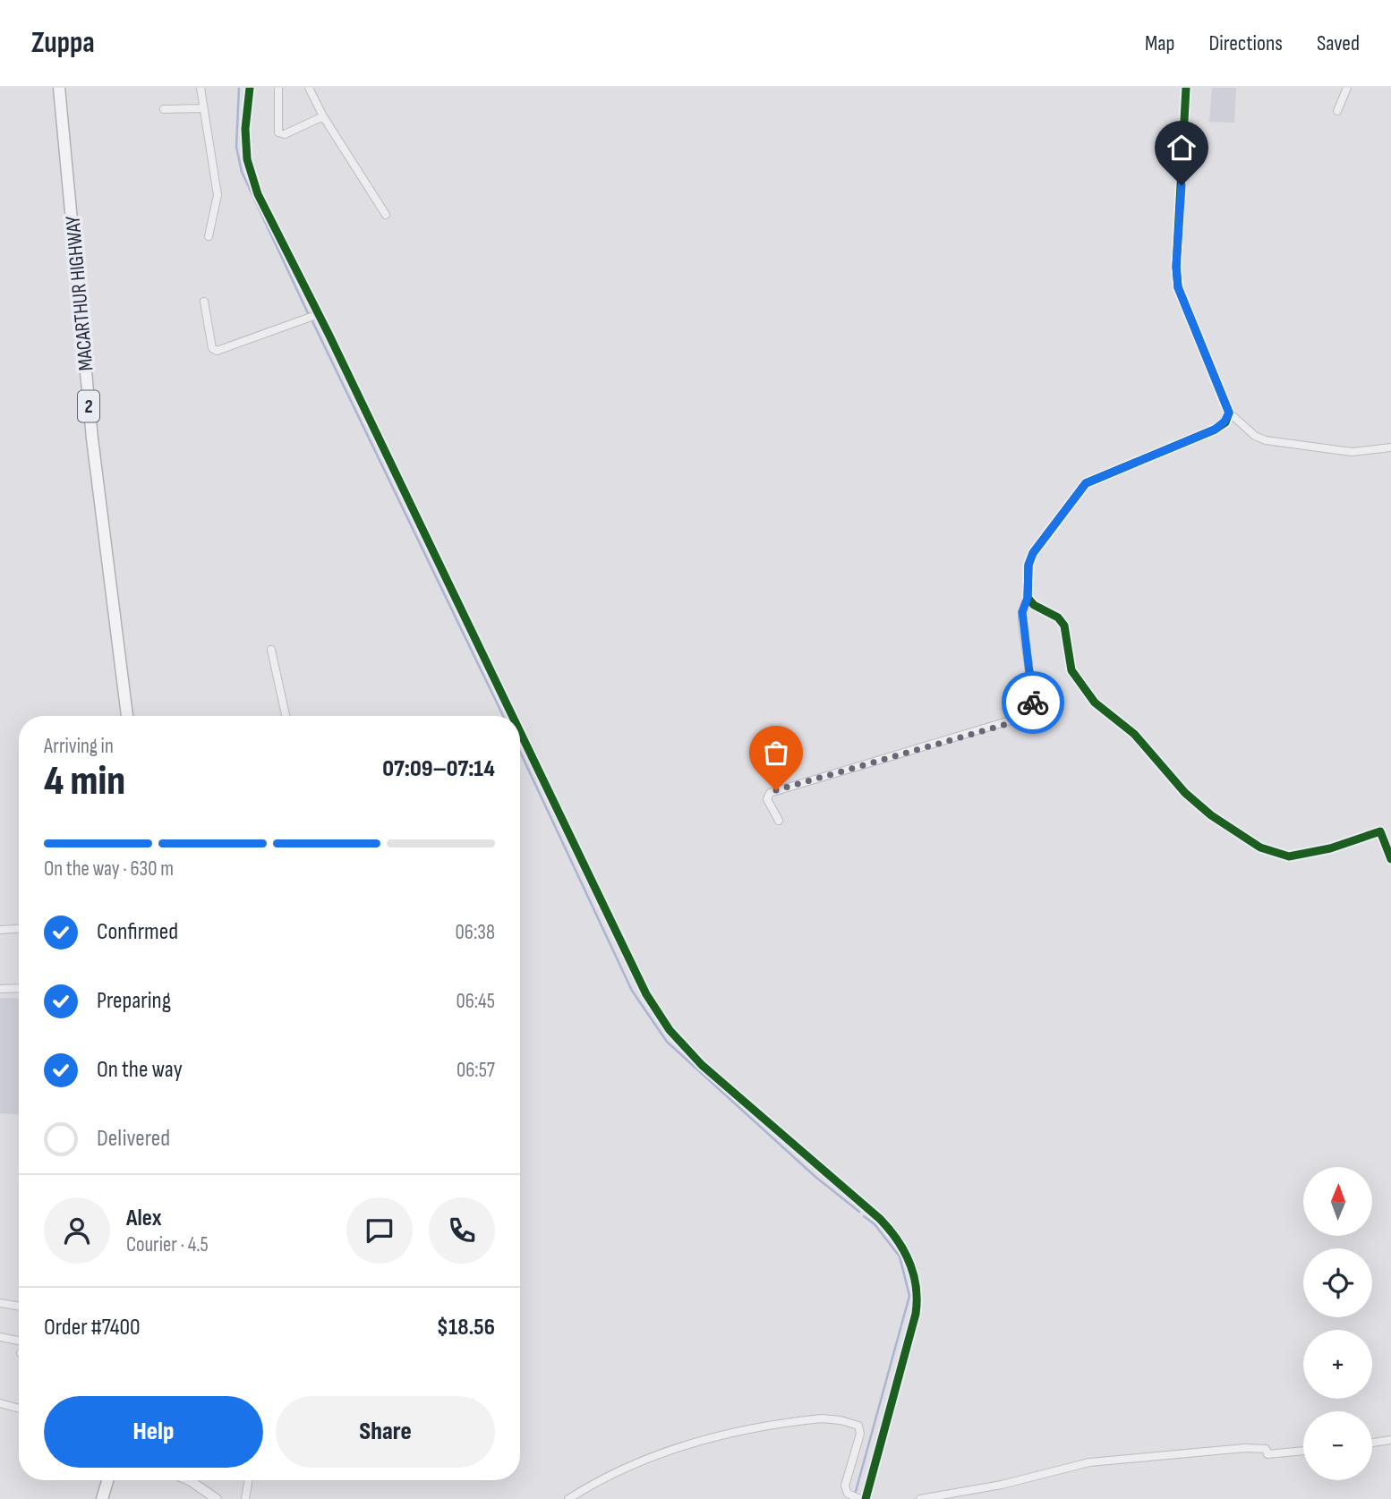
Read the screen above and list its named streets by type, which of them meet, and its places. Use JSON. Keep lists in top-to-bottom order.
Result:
{
  "streets": {
    "highway": ["MACARTHUR HIGHWAY", "2"]
  },
  "north": "top",
  "page": {
    "header": "Zuppa",
    "nav": ["Map", "Directions", "Saved"],
    "heading": ["4 min", "Arriving in", "07:09–07:14"],
    "panel": [
      "Alex",
      "Courier · 4.5",
      "Order #7400",
      "$18.56"
    ],
    "bar": "On the way · 630 m",
    "list": [
      ["Confirmed", "06:38"],
      ["Preparing", "06:45"],
      ["On the way", "06:57"],
      "Delivered"
    ],
    "map_buttons": ["+", "−"],
    "buttons": ["Help", "Share"]
  }
}
